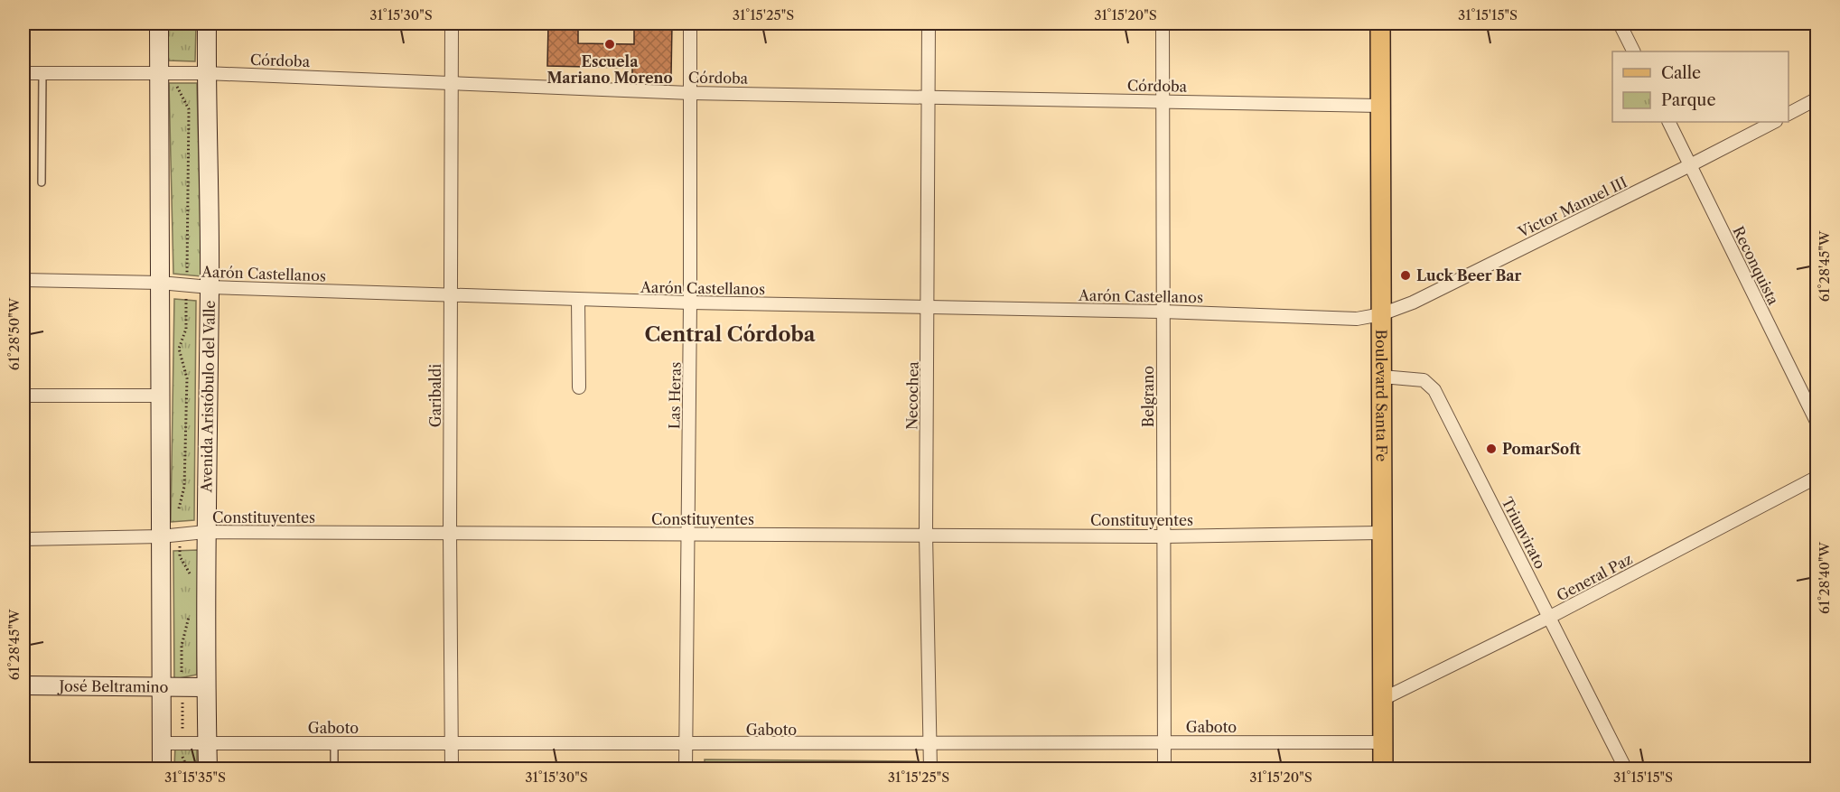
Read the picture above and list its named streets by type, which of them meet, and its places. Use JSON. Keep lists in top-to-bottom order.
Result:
{
  "streets": {
    "main road": ["Boulevard Santa Fe"],
    "street": [
      "Córdoba",
      "Victor Manuel III",
      "Reconquista",
      "Aarón Castellanos",
      "Garibaldi",
      "Las Heras",
      "Necochea",
      "Avenida Aristóbulo del Valle",
      "Belgrano",
      "Constituyentes",
      "Triunvirato",
      "General Paz",
      "José Beltramino",
      "Gaboto"
    ]
  },
  "crossings": [
    ["Córdoba", "Garibaldi"],
    ["Córdoba", "Las Heras"],
    ["Córdoba", "Necochea"],
    ["Córdoba", "Avenida Aristóbulo del Valle"],
    ["Córdoba", "Belgrano"],
    ["Córdoba", "Boulevard Santa Fe"],
    ["Victor Manuel III", "Reconquista"],
    ["Victor Manuel III", "Aarón Castellanos"],
    ["Victor Manuel III", "Boulevard Santa Fe"],
    ["Aarón Castellanos", "Garibaldi"],
    ["Aarón Castellanos", "Las Heras"],
    ["Aarón Castellanos", "Necochea"],
    ["Aarón Castellanos", "Avenida Aristóbulo del Valle"],
    ["Aarón Castellanos", "Belgrano"],
    ["Aarón Castellanos", "Boulevard Santa Fe"],
    ["Garibaldi", "Constituyentes"],
    ["Garibaldi", "Gaboto"],
    ["Las Heras", "Constituyentes"],
    ["Las Heras", "Gaboto"],
    ["Necochea", "Constituyentes"],
    ["Necochea", "Gaboto"],
    ["Avenida Aristóbulo del Valle", "Constituyentes"],
    ["Avenida Aristóbulo del Valle", "José Beltramino"],
    ["Avenida Aristóbulo del Valle", "Gaboto"],
    ["Belgrano", "Constituyentes"],
    ["Belgrano", "Gaboto"],
    ["Boulevard Santa Fe", "Constituyentes"],
    ["Boulevard Santa Fe", "Triunvirato"],
    ["Boulevard Santa Fe", "General Paz"],
    ["Boulevard Santa Fe", "Gaboto"],
    ["Triunvirato", "General Paz"]
  ],
  "districts": ["Central Córdoba"],
  "places": ["Escuela Mariano Moreno", "Luck Beer Bar", "PomarSoft"],
  "legend": ["Calle", "Parque"],
  "coordinates": [
    "31°15'30\"S",
    "31°15'25\"S",
    "31°15'20\"S",
    "31°15'15\"S",
    "61°28'45\"W",
    "61°28'50\"W",
    "61°28'40\"W",
    "31°15'35\"S"
  ]
}
